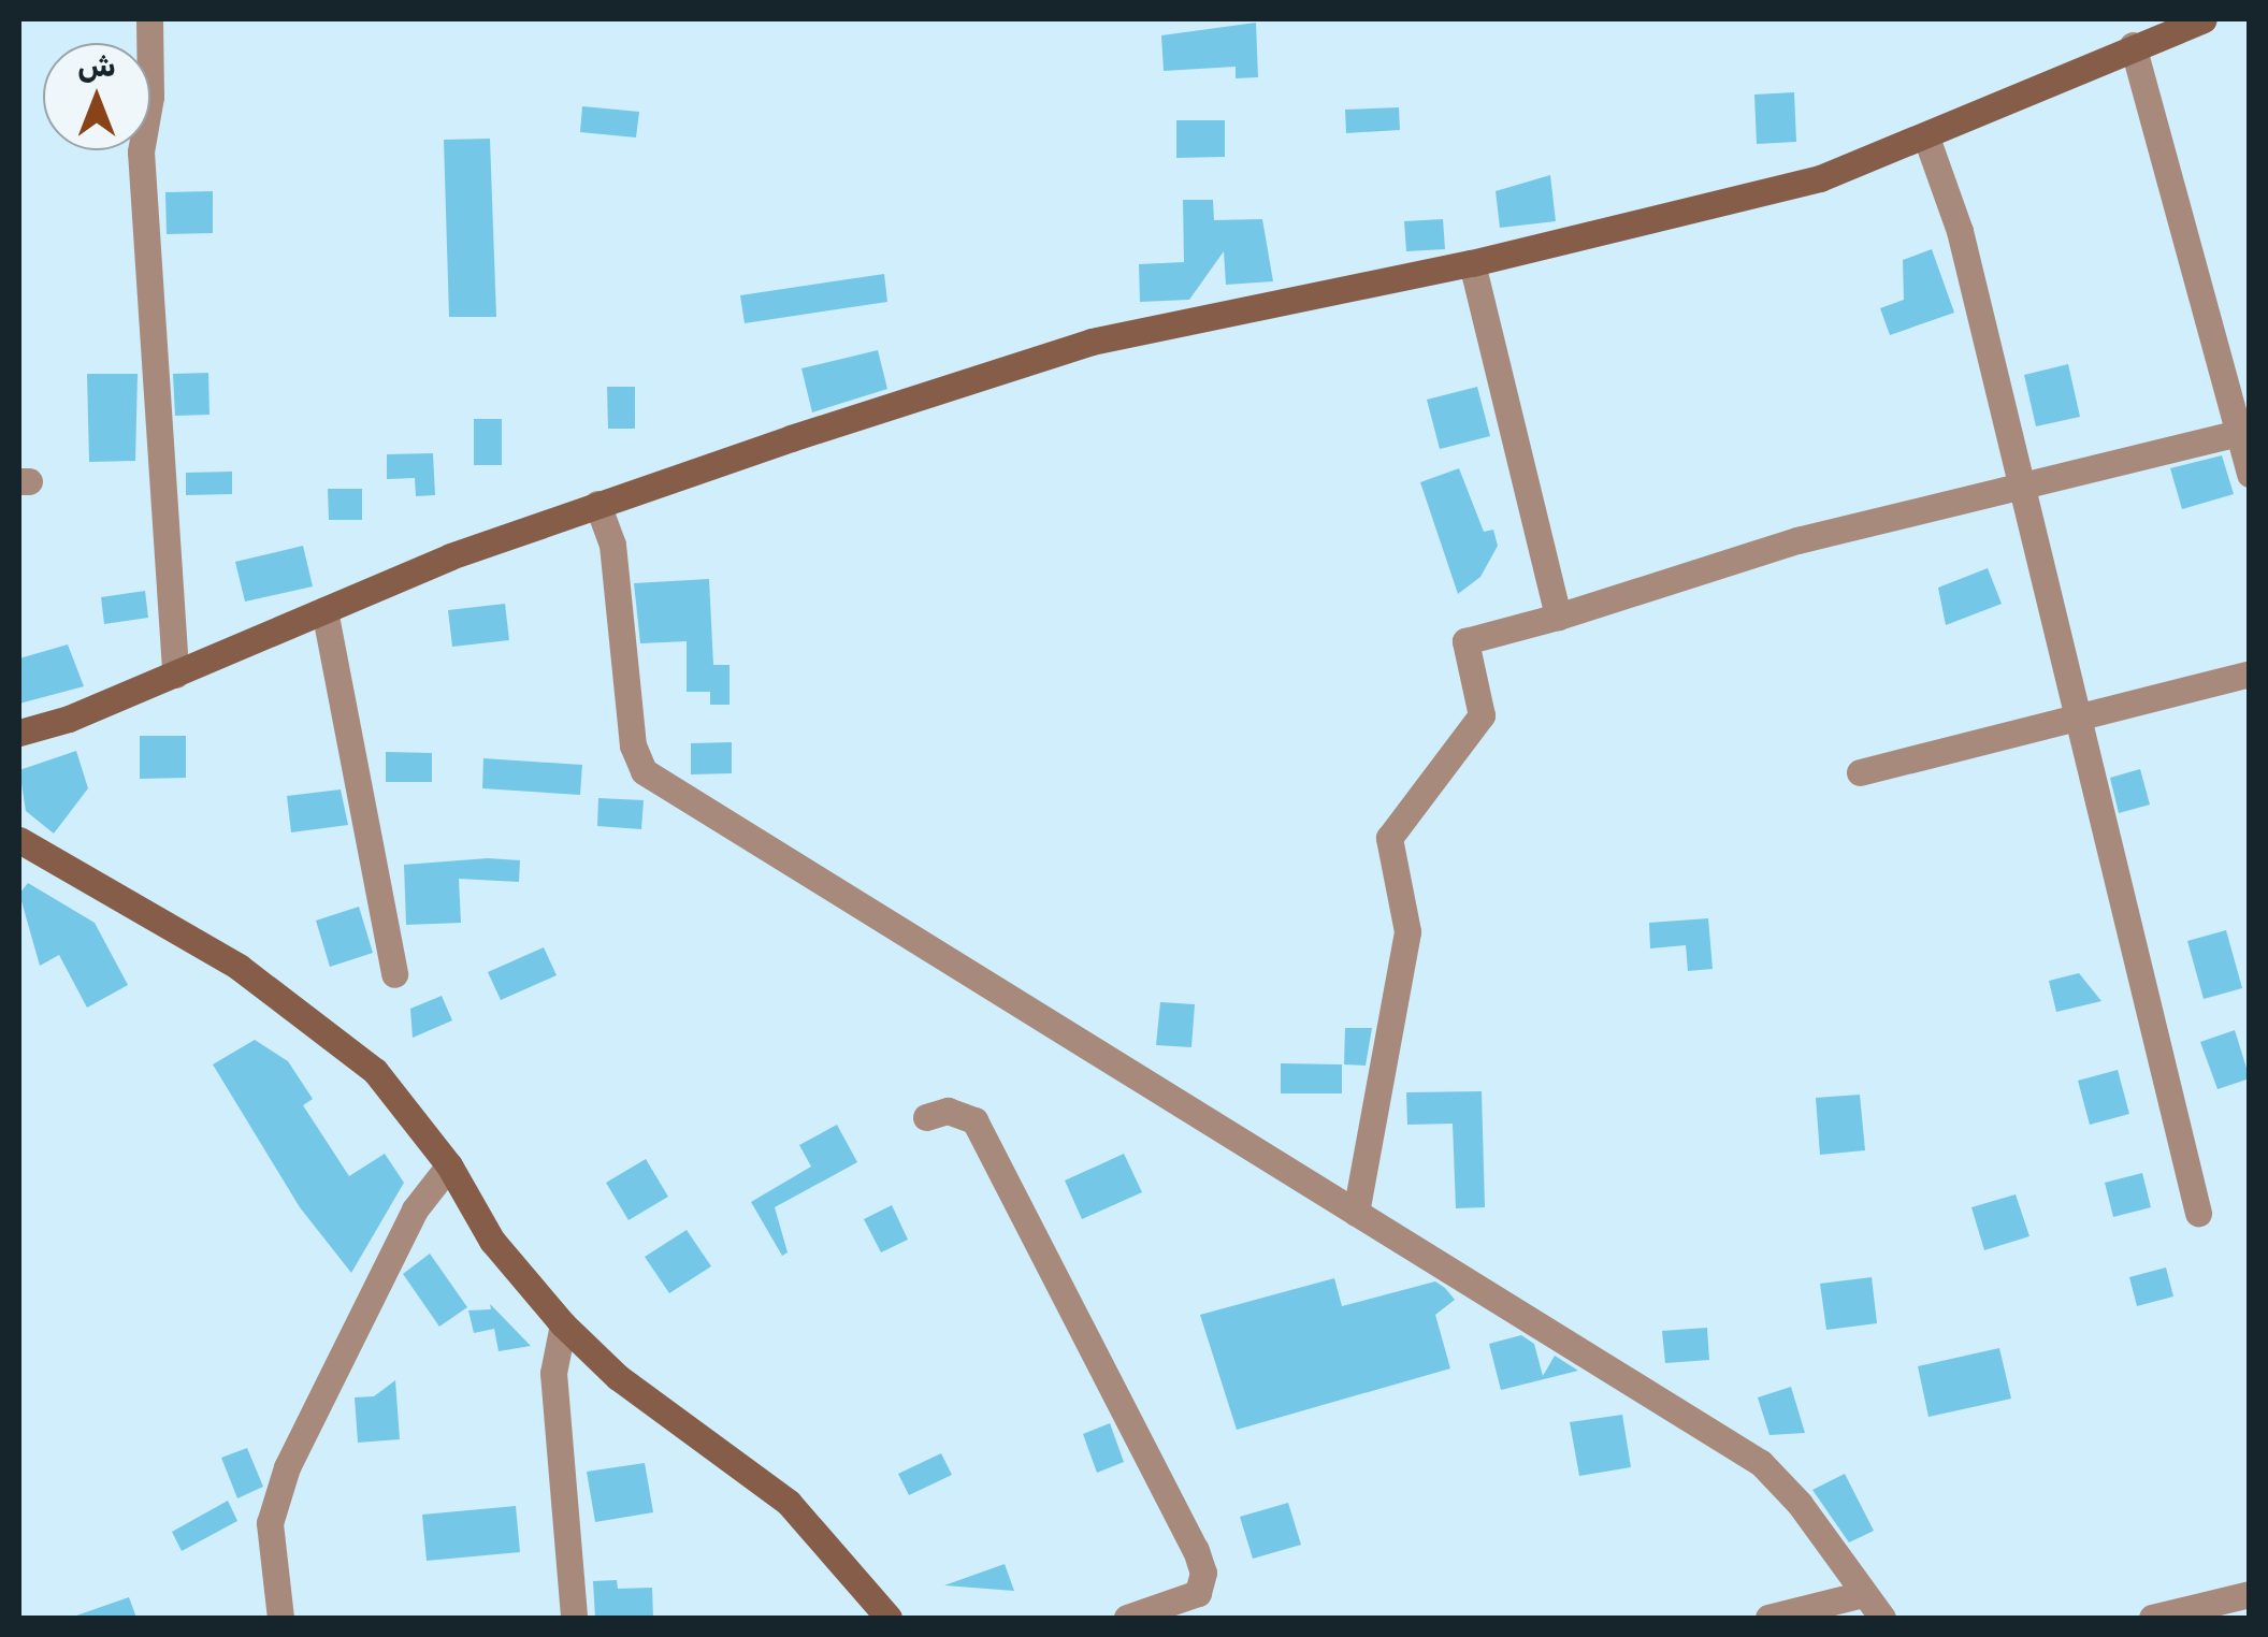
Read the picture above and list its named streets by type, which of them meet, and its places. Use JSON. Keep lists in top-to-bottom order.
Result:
{
  "north": "top"
}
